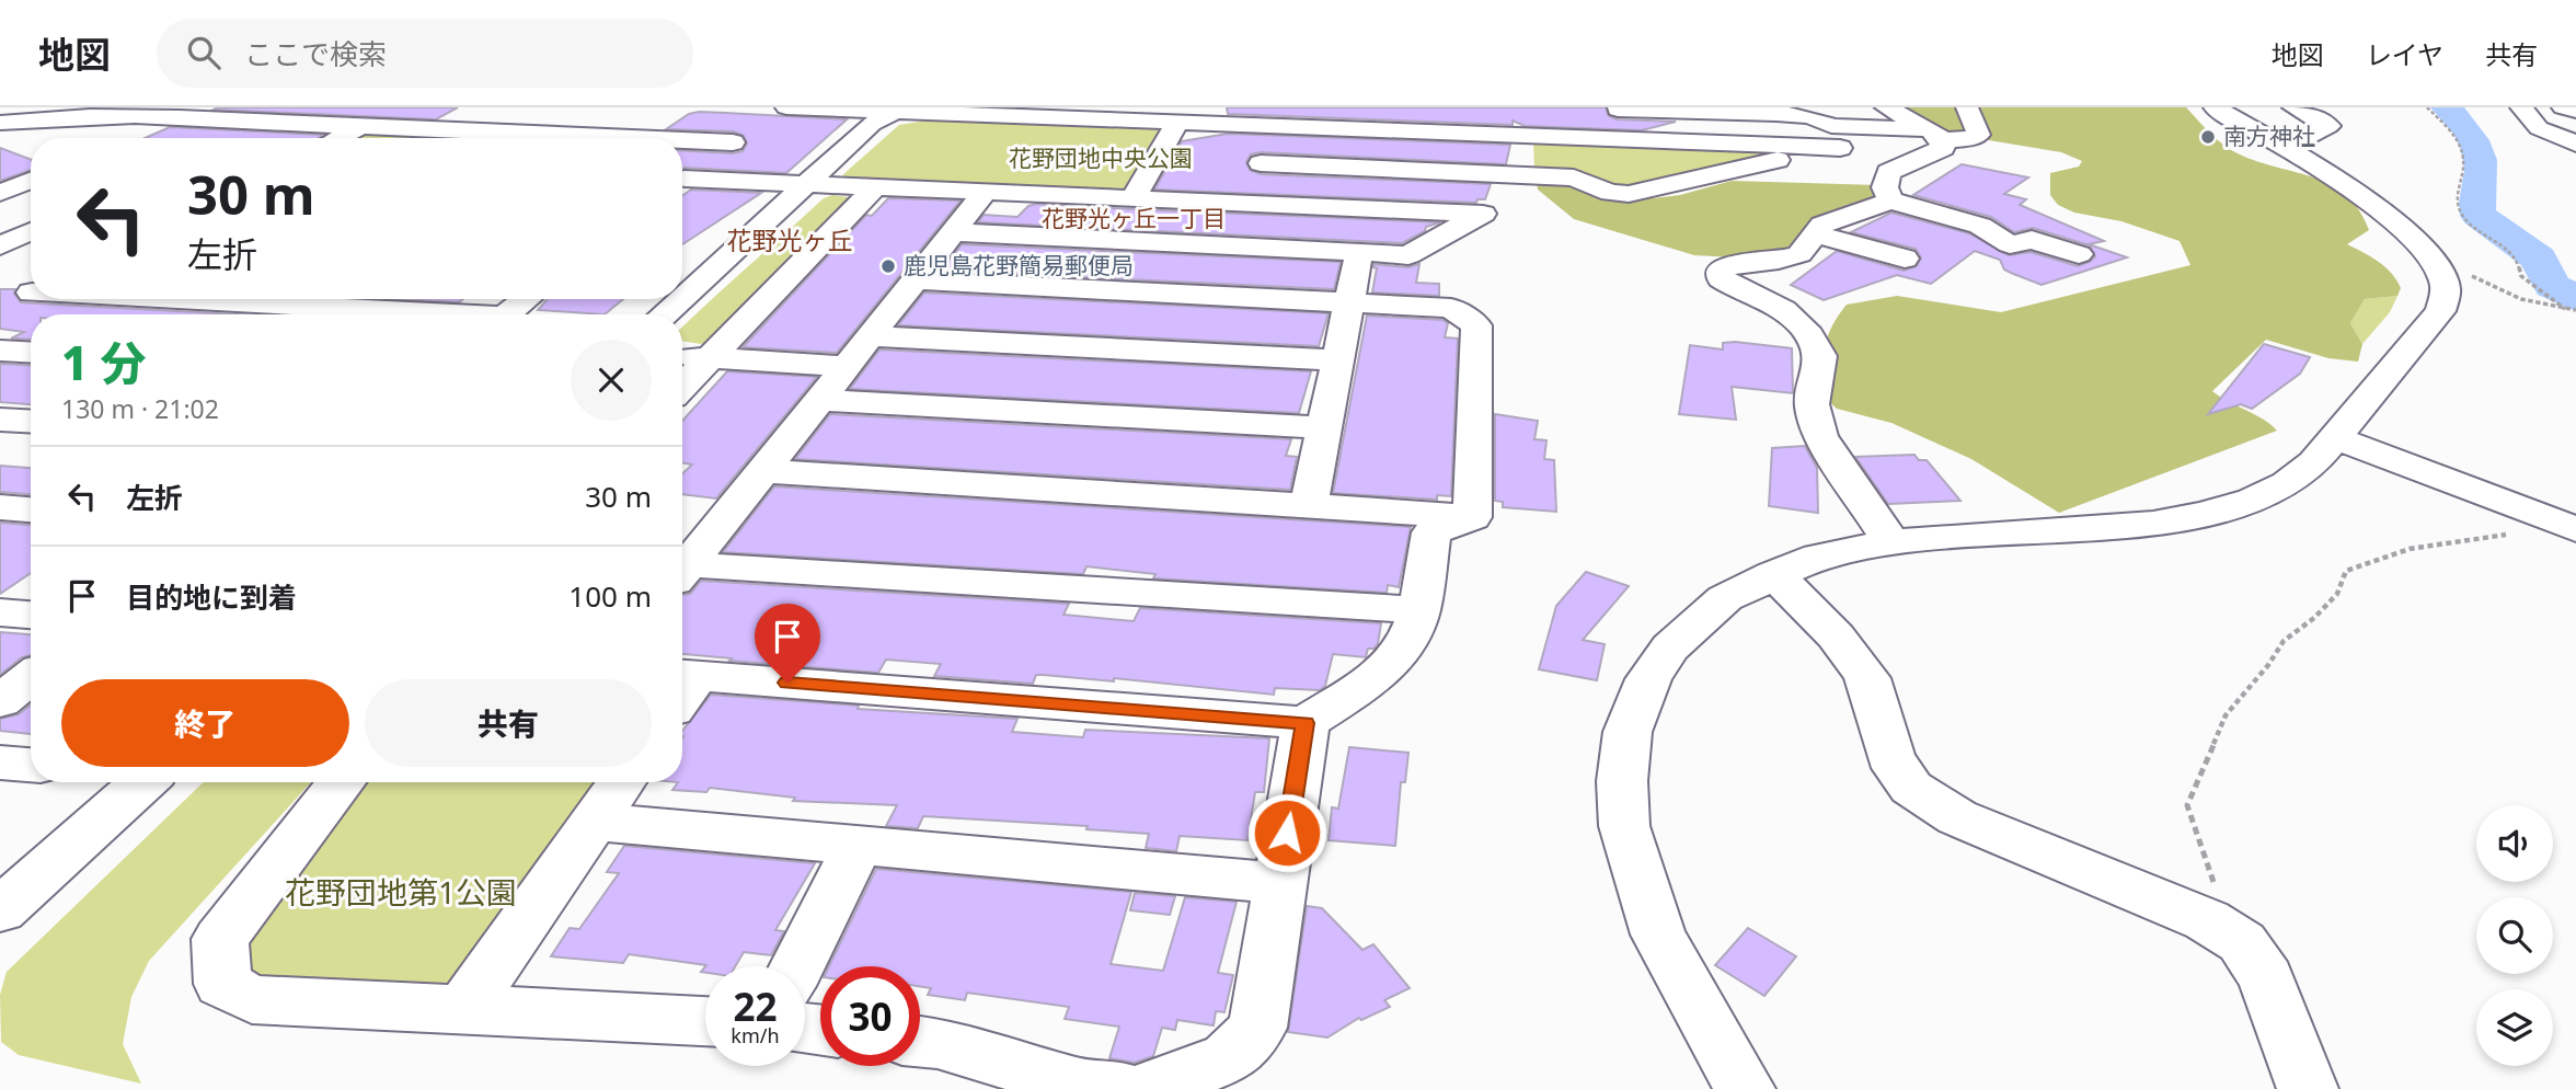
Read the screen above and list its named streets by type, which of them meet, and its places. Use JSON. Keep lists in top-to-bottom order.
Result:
{
  "districts": ["花野光ヶ丘一丁目", "花野光ヶ丘"],
  "parks": ["花野団地中央公園", "花野団地第1公園"],
  "places": ["南方神社", "鹿児島花野簡易郵便局"],
  "page": {
    "header": "地図",
    "search": "ここで検索",
    "nav": ["地図", "レイヤ", "共有"],
    "turn": ["30 m", "左折"],
    "heading": ["1 分", "130 m · 21:02"],
    "list": [
      {
        "name": "左折",
        "value": "30 m"
      },
      {
        "name": "目的地に到着",
        "value": "100 m"
      }
    ],
    "buttons": ["終了", "共有"],
    "speed": "22 km/h",
    "limit": "30"
  }
}
